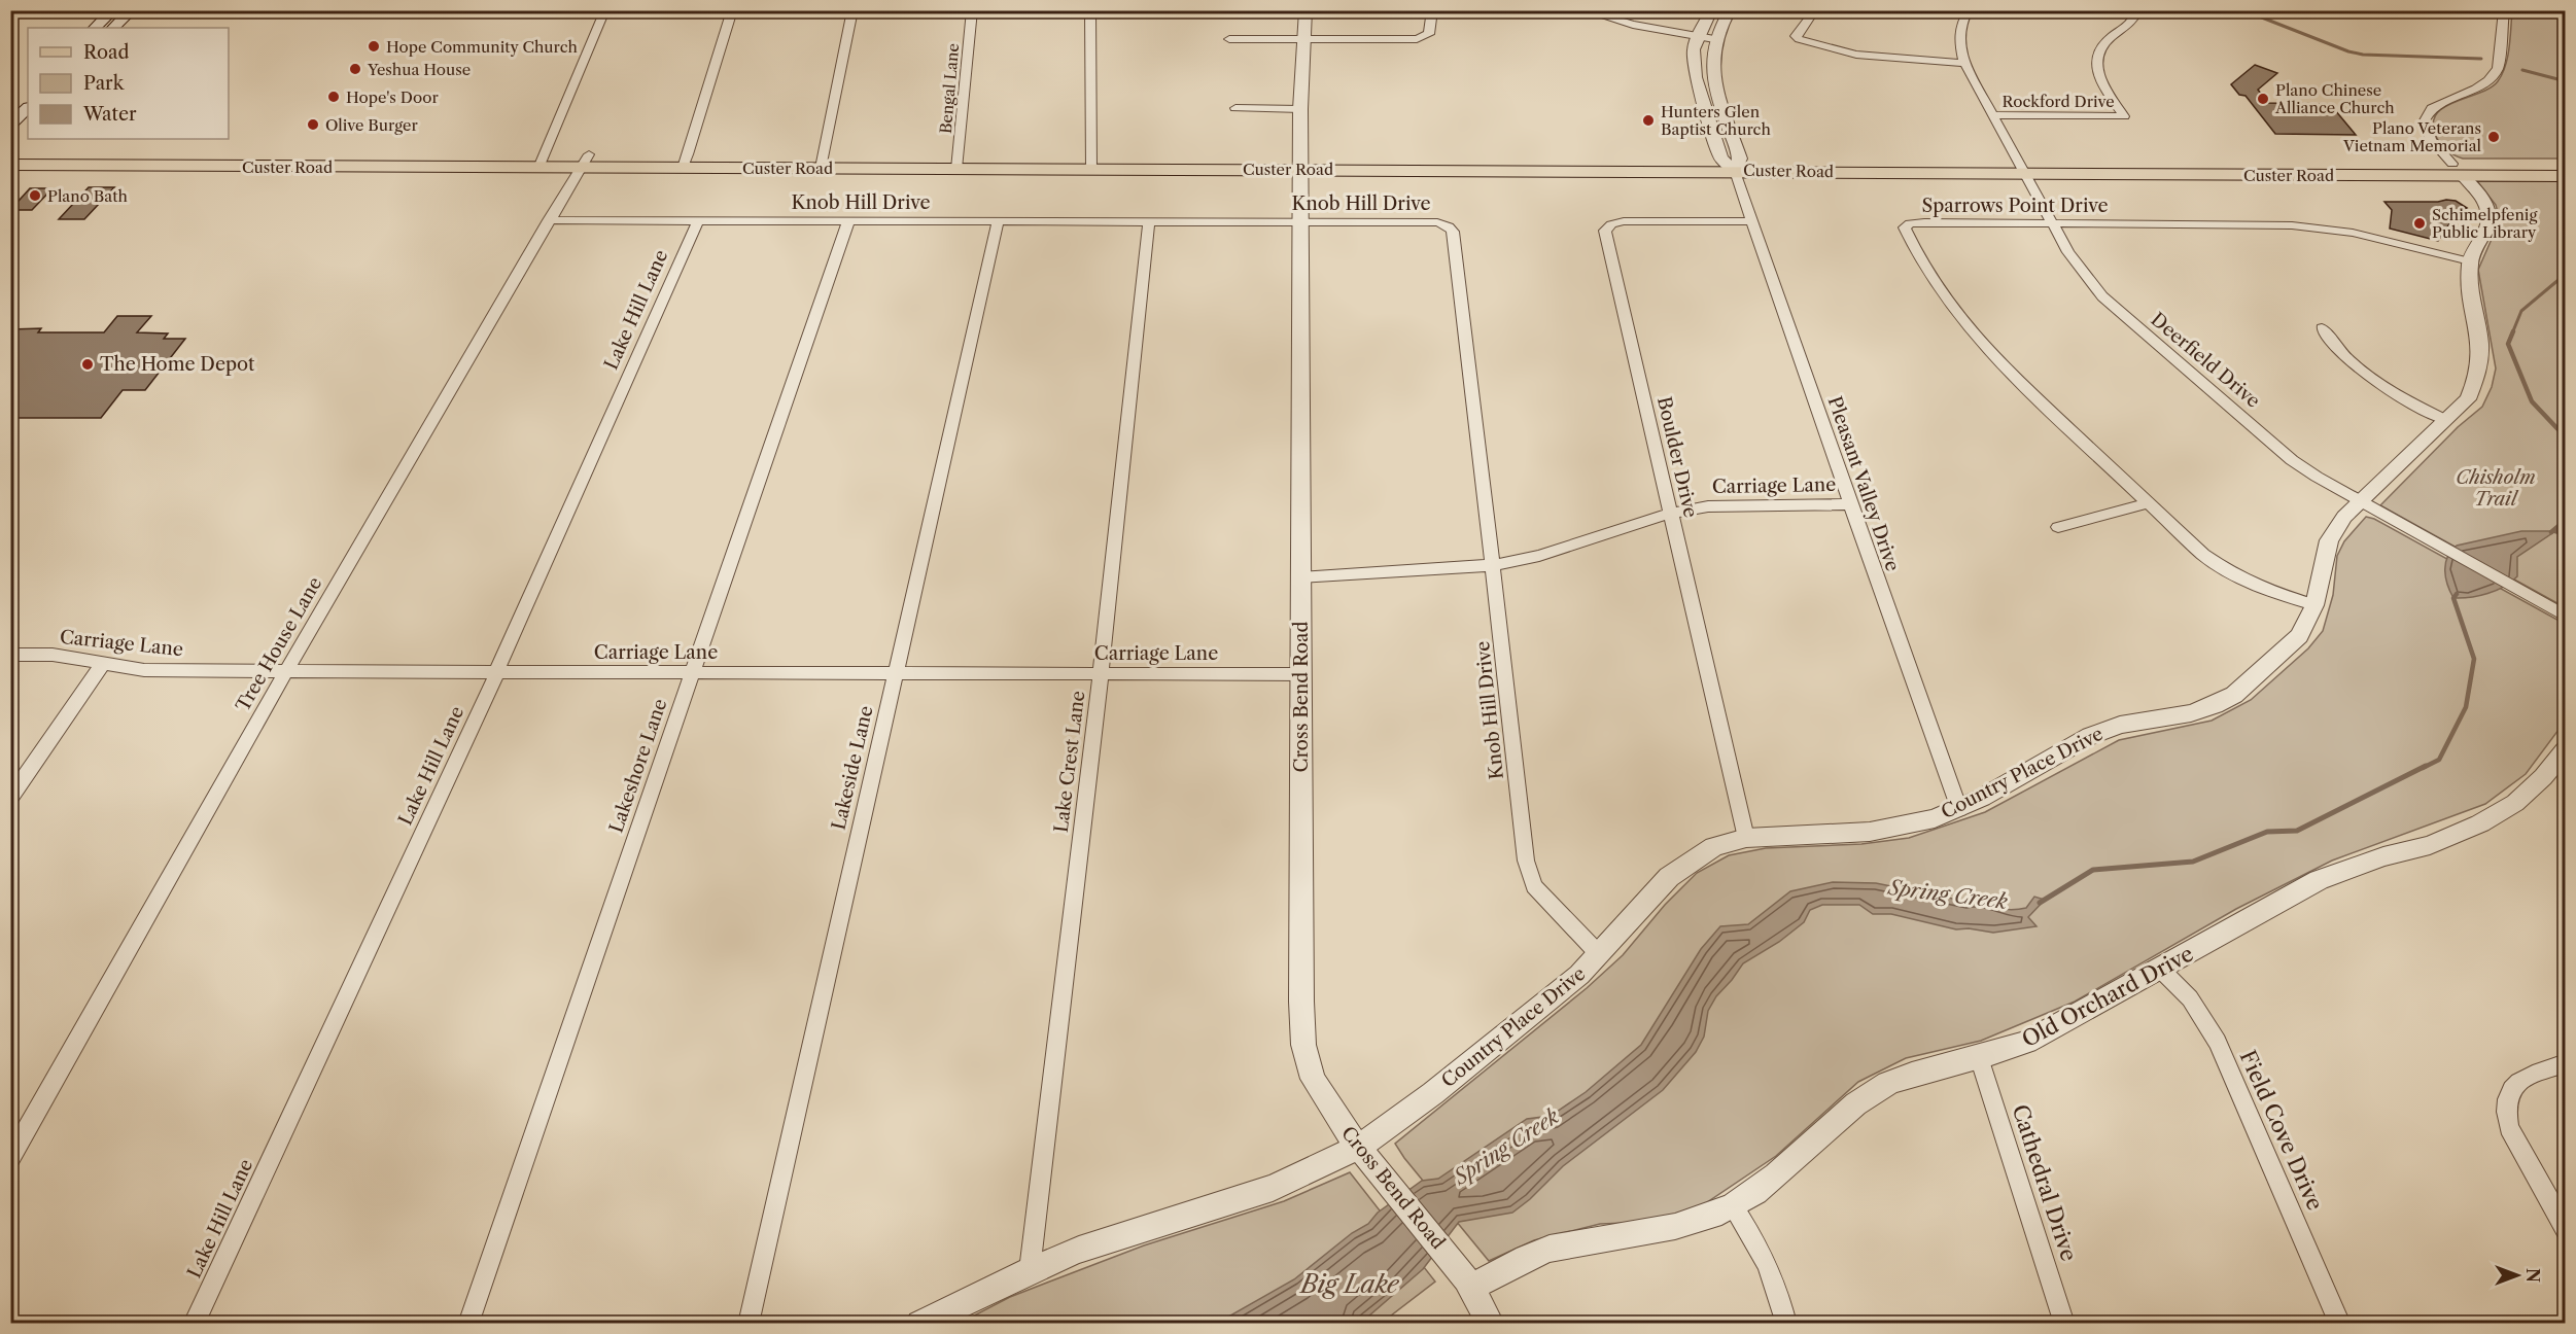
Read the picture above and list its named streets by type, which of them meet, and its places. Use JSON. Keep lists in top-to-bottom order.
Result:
{
  "streets": {
    "main road": ["Custer Road"],
    "street": [
      "Bengal Lane",
      "Rockford Drive",
      "Knob Hill Drive",
      "Sparrows Point Drive",
      "Lake Hill Lane",
      "Deerfield Drive",
      "Boulder Drive",
      "Pleasant Valley Drive",
      "Carriage Lane",
      "Tree House Lane",
      "Cross Bend Road",
      "Lake Crest Lane",
      "Lakeshore Lane",
      "Lakeside Lane",
      "Country Place Drive",
      "Old Orchard Drive",
      "Field Cove Drive",
      "Cathedral Drive"
    ]
  },
  "crossings": [
    ["Bengal Lane", "Custer Road"],
    ["Rockford Drive", "Deerfield Drive"],
    ["Custer Road", "Deerfield Drive"],
    ["Custer Road", "Pleasant Valley Drive"],
    ["Custer Road", "Tree House Lane"],
    ["Custer Road", "Cross Bend Road"],
    ["Custer Road", "Country Place Drive"],
    ["Knob Hill Drive", "Lake Hill Lane"],
    ["Knob Hill Drive", "Carriage Lane"],
    ["Knob Hill Drive", "Tree House Lane"],
    ["Knob Hill Drive", "Cross Bend Road"],
    ["Knob Hill Drive", "Lake Crest Lane"],
    ["Knob Hill Drive", "Lakeshore Lane"],
    ["Knob Hill Drive", "Lakeside Lane"],
    ["Knob Hill Drive", "Country Place Drive"],
    ["Sparrows Point Drive", "Deerfield Drive"],
    ["Sparrows Point Drive", "Country Place Drive"],
    ["Lake Hill Lane", "Carriage Lane"],
    ["Deerfield Drive", "Country Place Drive"],
    ["Boulder Drive", "Pleasant Valley Drive"],
    ["Boulder Drive", "Carriage Lane"],
    ["Boulder Drive", "Country Place Drive"],
    ["Pleasant Valley Drive", "Carriage Lane"],
    ["Pleasant Valley Drive", "Country Place Drive"],
    ["Carriage Lane", "Tree House Lane"],
    ["Carriage Lane", "Cross Bend Road"],
    ["Carriage Lane", "Lake Crest Lane"],
    ["Carriage Lane", "Lakeshore Lane"],
    ["Carriage Lane", "Lakeside Lane"],
    ["Cross Bend Road", "Country Place Drive"],
    ["Cross Bend Road", "Old Orchard Drive"],
    ["Lake Crest Lane", "Country Place Drive"],
    ["Old Orchard Drive", "Field Cove Drive"],
    ["Old Orchard Drive", "Cathedral Drive"]
  ],
  "water": ["Spring Creek", "Big Lake"],
  "parks": ["Chisholm Trail"],
  "places": [
    "Hope Community Church",
    "Yeshua House",
    "Hope's Door",
    "Plano Chinese Alliance Church",
    "Hunters Glen Baptist Church",
    "Olive Burger",
    "Plano Veterans Vietnam Memorial",
    "Plano Bath",
    "Schimelpfenig Public Library",
    "The Home Depot"
  ],
  "legend": ["Road", "Park", "Water"],
  "north": "right"
}
